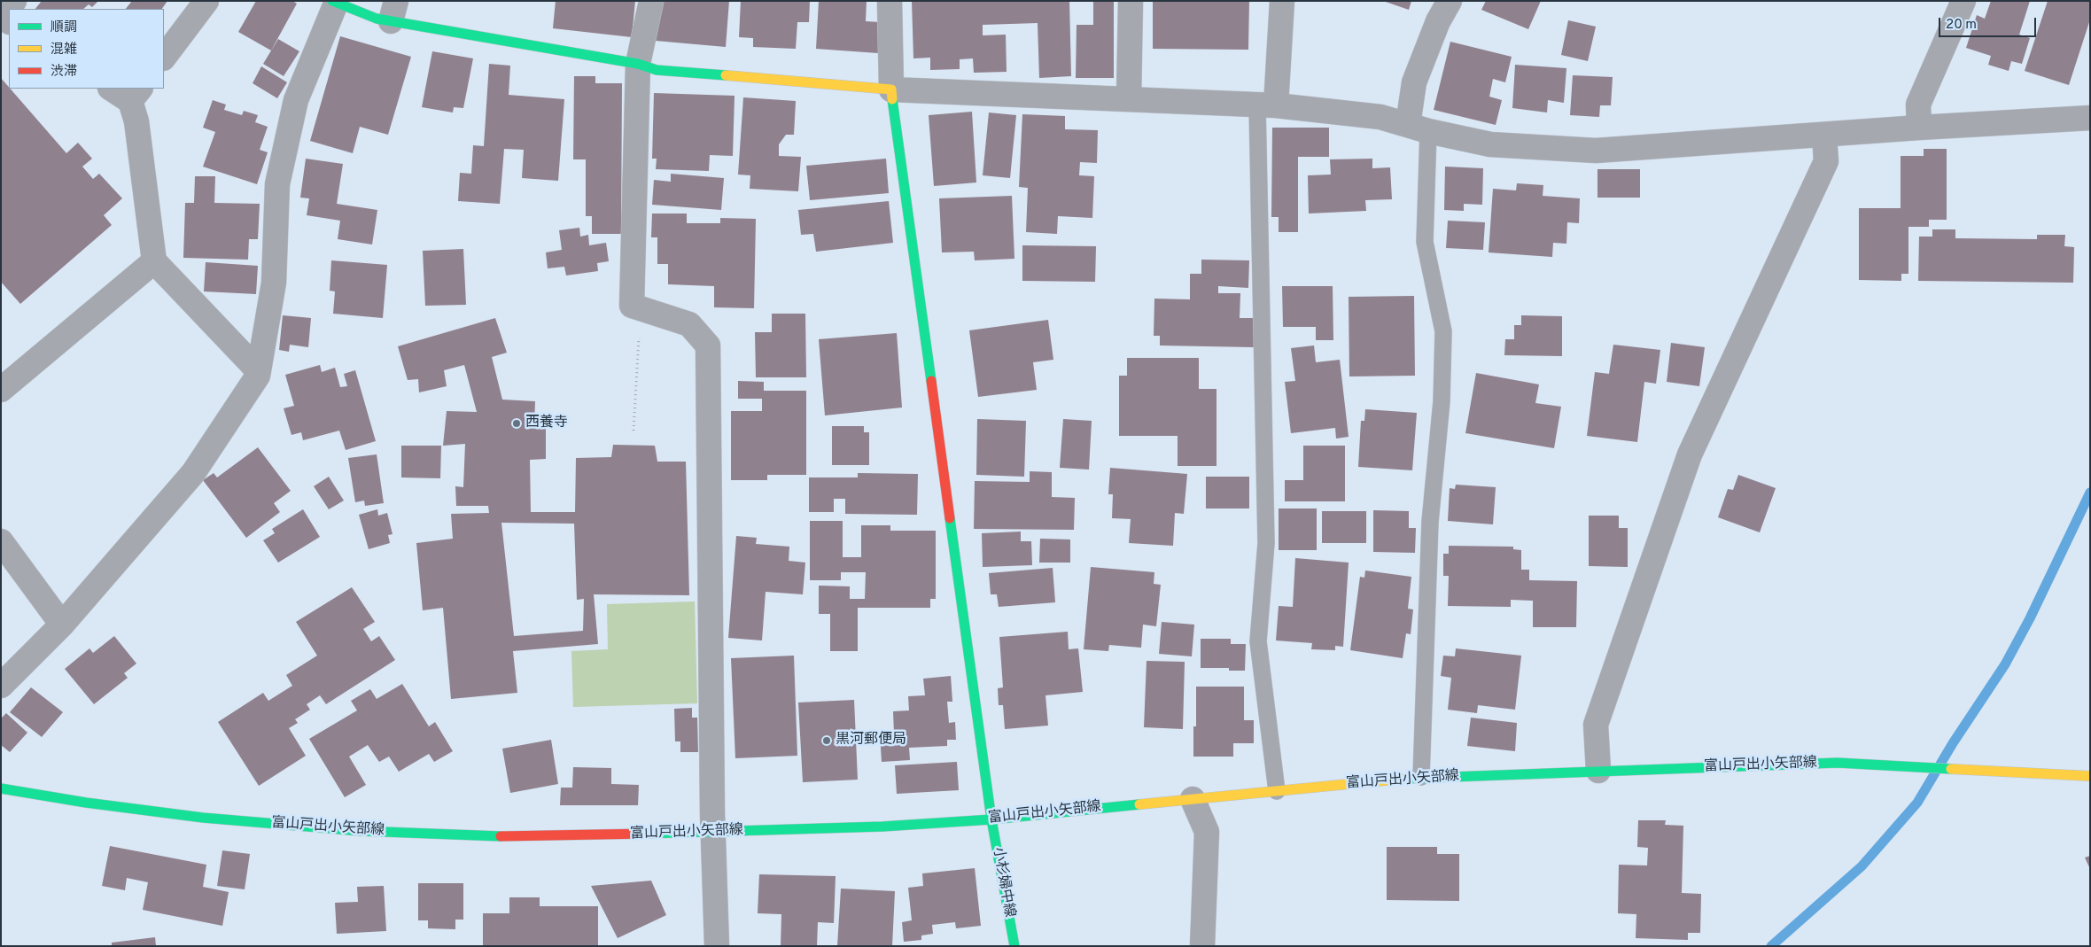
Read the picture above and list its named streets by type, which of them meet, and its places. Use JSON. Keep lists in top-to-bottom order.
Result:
{
  "streets": {
    "main road": ["富山戸出小矢部線", "小杉婦中線"]
  },
  "crossings": [
    ["富山戸出小矢部線", "小杉婦中線"]
  ],
  "places": ["西養寺", "黒河郵便局"],
  "legend": ["順調", "混雑", "渋滞"],
  "scale_bar": "20 m"
}
